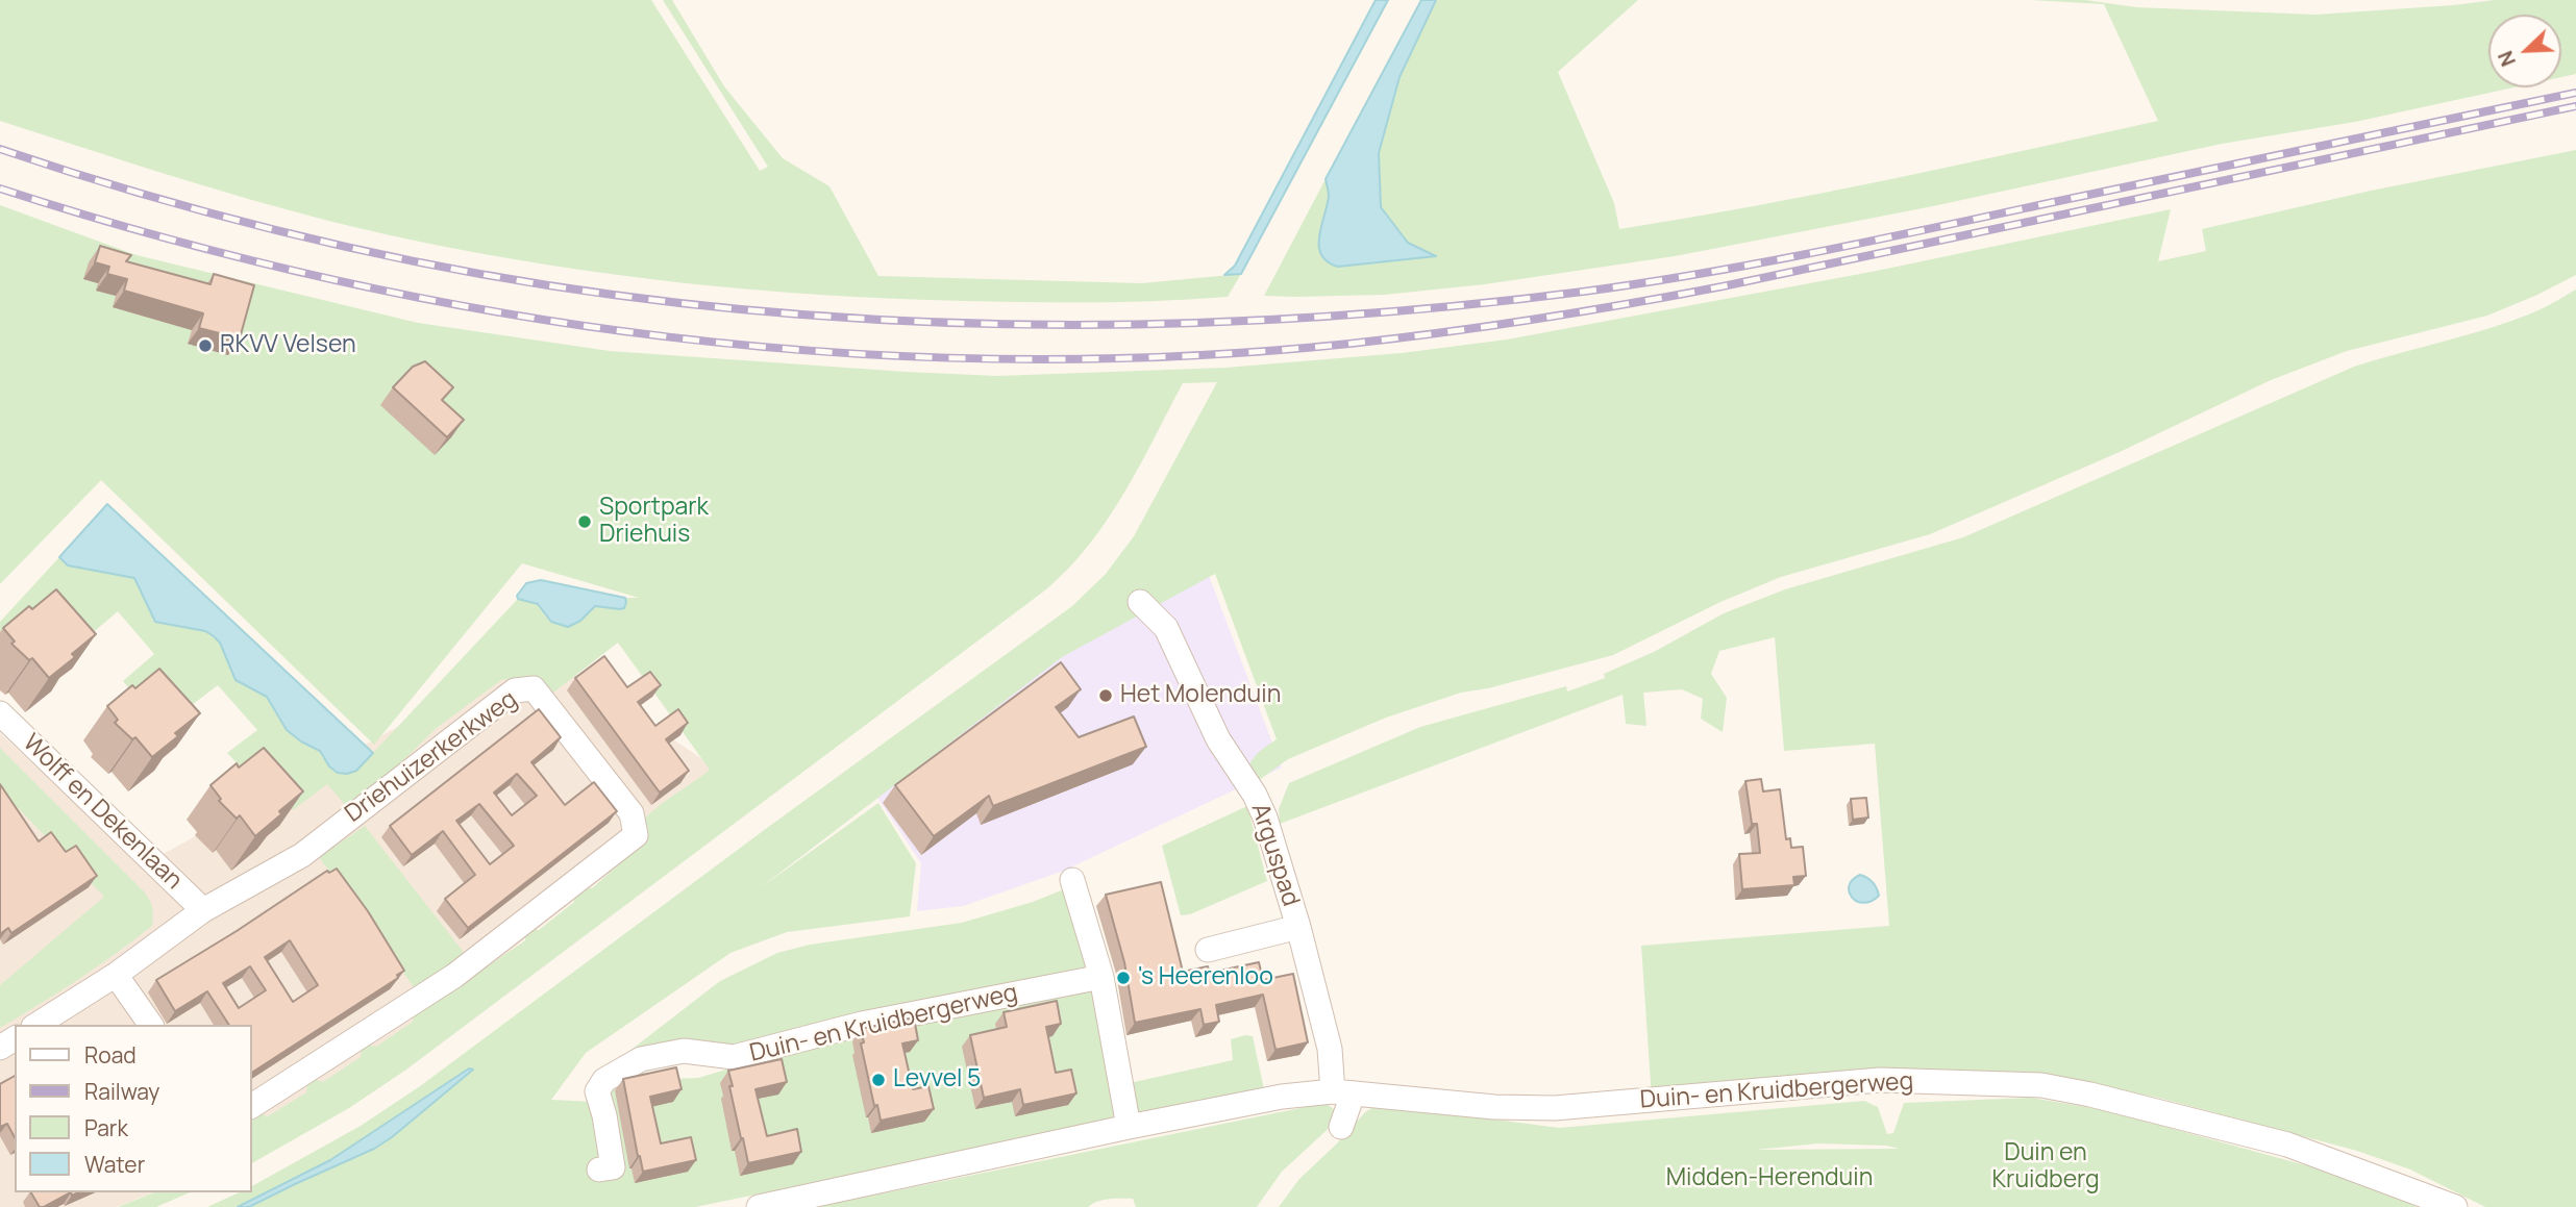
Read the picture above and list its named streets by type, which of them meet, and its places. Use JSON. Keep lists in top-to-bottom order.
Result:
{
  "streets": {
    "street": [
      "Driehuizerkerkweg",
      "Wolff en Dekenlaan",
      "Arguspad",
      "Duin- en Kruidbergerweg"
    ]
  },
  "crossings": [
    ["Driehuizerkerkweg", "Wolff en Dekenlaan"],
    ["Arguspad", "Duin- en Kruidbergerweg"]
  ],
  "parks": ["Duin en Kruidberg", "Midden-Herenduin"],
  "places": [
    "RKVV Velsen",
    "Sportpark Driehuis",
    "Het Molenduin",
    "'s Heerenloo",
    "Levvel 5"
  ],
  "legend": [
    "Road",
    "Railway",
    "Park",
    "Water"
  ],
  "north": "bottom left"
}
